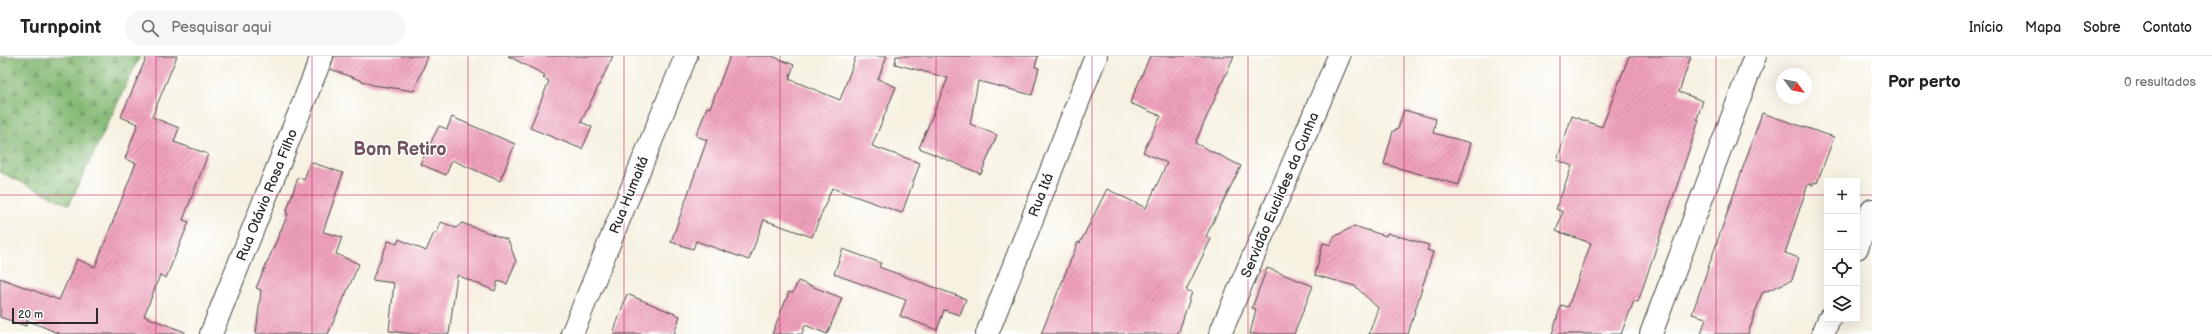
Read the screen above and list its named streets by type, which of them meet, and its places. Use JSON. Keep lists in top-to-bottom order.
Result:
{
  "streets": {
    "street": [
      "Rua Otávio Rosa Filho",
      "Rua Humaitá",
      "Rua Itá",
      "Servidão Euclides da Cunha"
    ]
  },
  "districts": ["Bom Retiro"],
  "scale_bar": "20 m",
  "north": "bottom right",
  "page": {
    "header": "Turnpoint",
    "search": "Pesquisar aqui",
    "nav": [
      "Início",
      "Mapa",
      "Sobre",
      "Contato"
    ],
    "heading": ["Por perto", "0 resultados"],
    "map_buttons": ["+", "−"],
    "scale": "20 m"
  }
}
